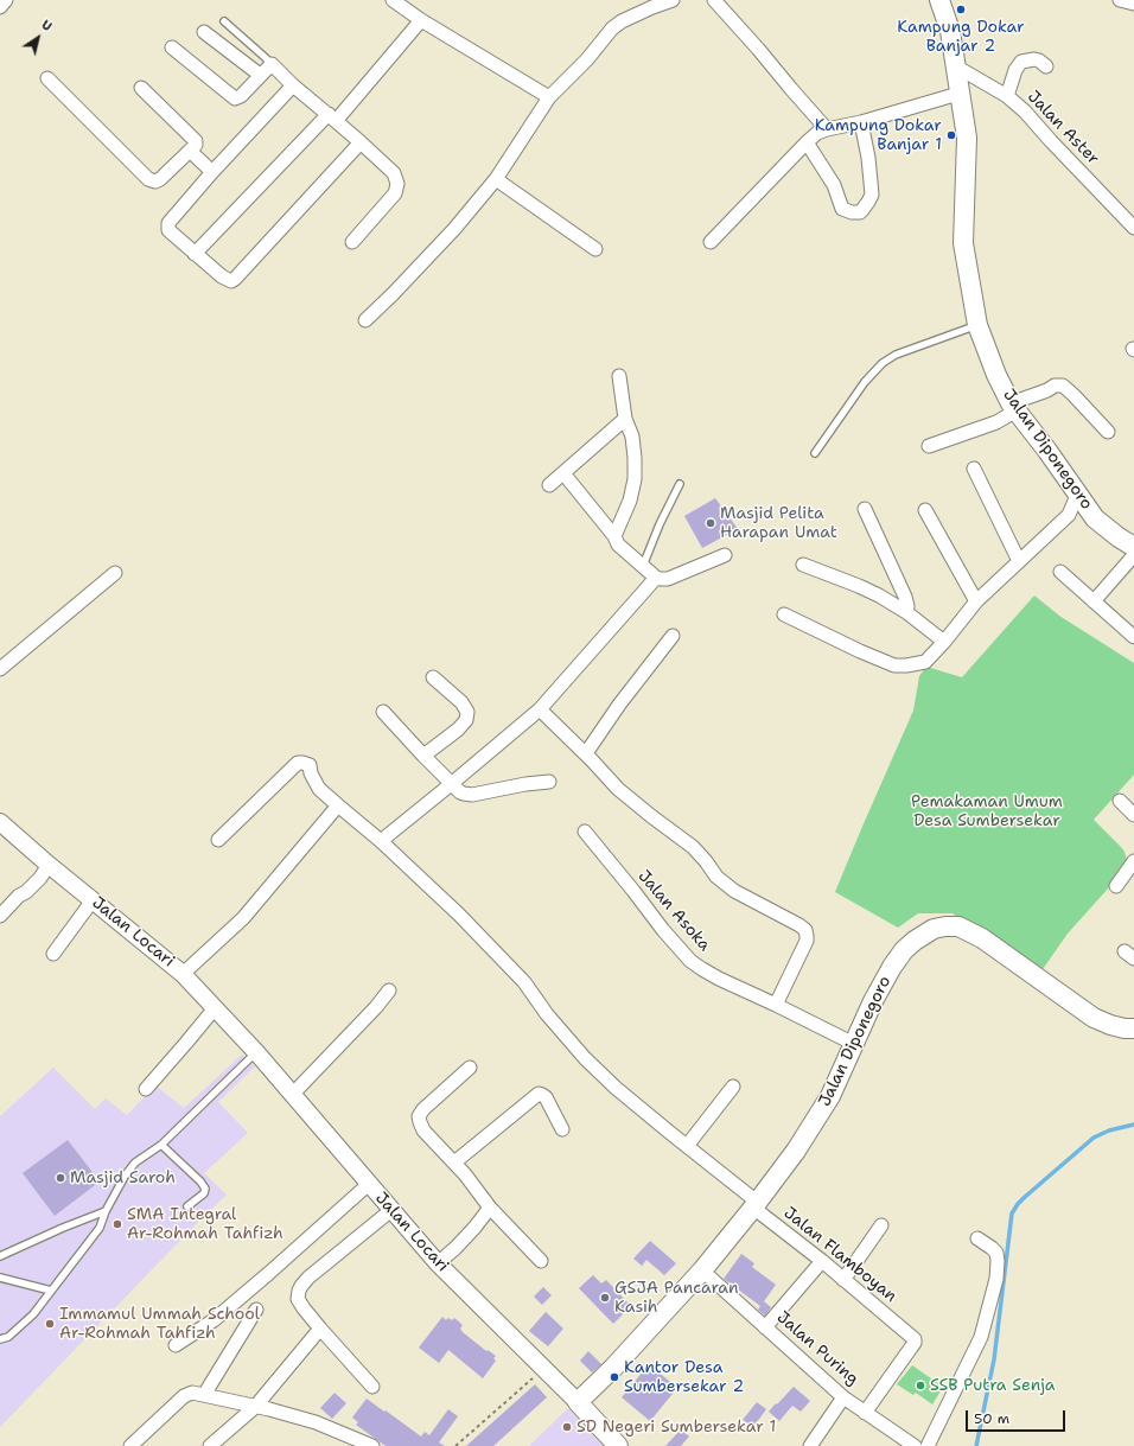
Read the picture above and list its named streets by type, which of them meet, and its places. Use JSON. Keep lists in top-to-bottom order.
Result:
{
  "streets": {
    "main road": ["Jalan Diponegoro"],
    "street": [
      "Jalan Aster",
      "Jalan Asoka",
      "Jalan Locari",
      "Jalan Flamboyan",
      "Jalan Puring"
    ]
  },
  "crossings": [
    ["Jalan Aster", "Jalan Diponegoro"],
    ["Jalan Diponegoro", "Jalan Asoka"],
    ["Jalan Diponegoro", "Jalan Locari"],
    ["Jalan Diponegoro", "Jalan Flamboyan"],
    ["Jalan Diponegoro", "Jalan Puring"],
    ["Jalan Flamboyan", "Jalan Puring"]
  ],
  "parks": ["Pemakaman Umum Desa Sumbersekar"],
  "places": [
    "Kampung Dokar Banjar 2",
    "Kampung Dokar Banjar 1",
    "Masjid Pelita Harapan Umat",
    "Masjid Saroh",
    "SMA Integral Ar-Rohmah Tahfizh",
    "GSJA Pancaran Kasih",
    "Immamul Ummah School Ar-Rohmah Tahfizh",
    "Kantor Desa Sumbersekar 2",
    "SSB Putra Senja",
    "SD Negeri Sumbersekar 1"
  ],
  "scale_bar": "50 m",
  "north": "top right"
}
